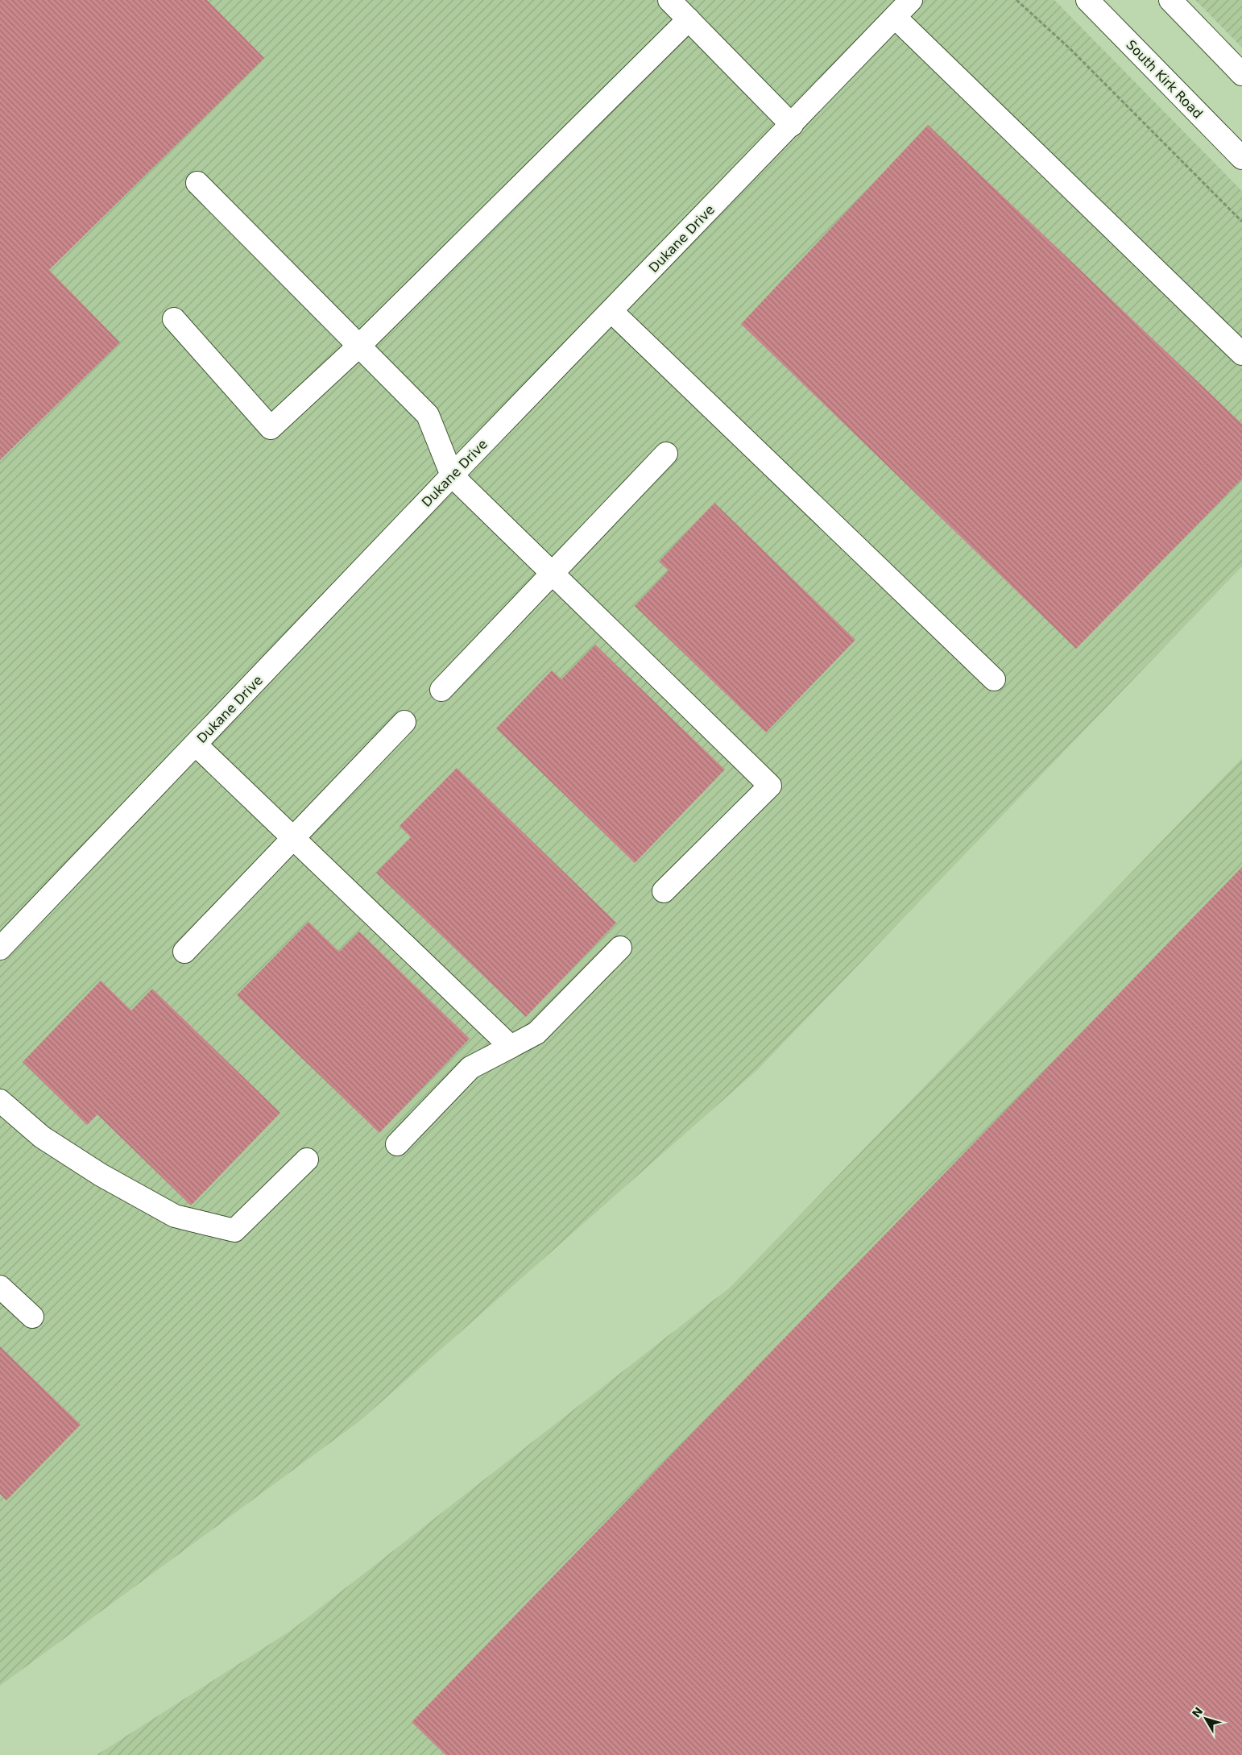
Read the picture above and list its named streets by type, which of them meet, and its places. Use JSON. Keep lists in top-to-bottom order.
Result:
{
  "streets": {
    "street": ["South Kirk Road", "Dukane Drive"]
  },
  "north": "top left"
}
